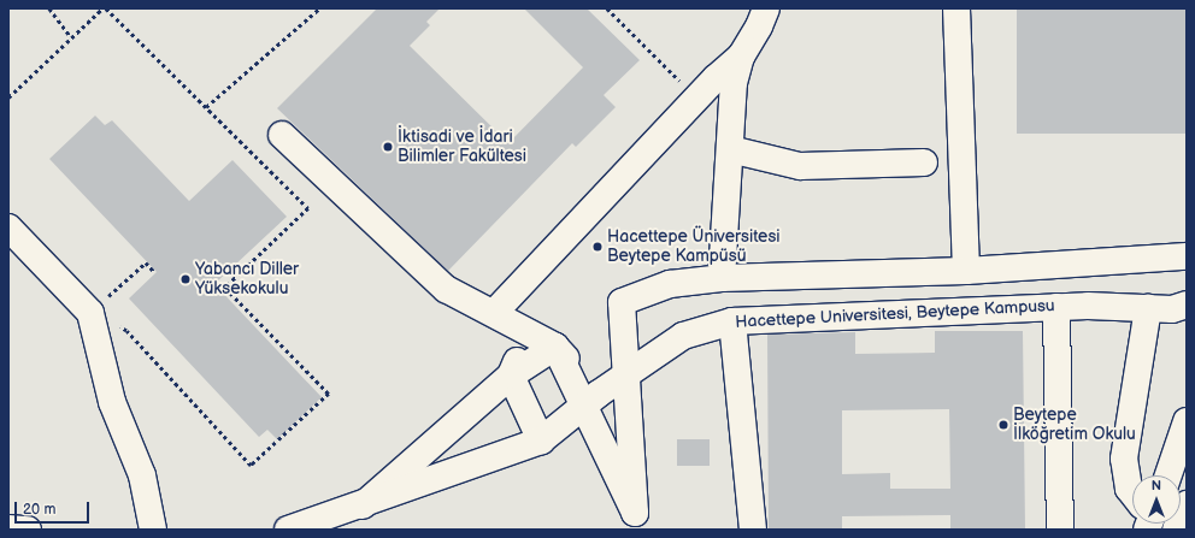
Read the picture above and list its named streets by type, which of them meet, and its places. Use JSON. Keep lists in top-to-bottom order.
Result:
{
  "streets": {
    "street": ["Hacettepe Universitesi, Beytepe Kampusu"]
  },
  "places": [
    "İktisadi ve İdari Bilimler Fakültesi",
    "Hacettepe Üniversitesi Beytepe Kampüsü",
    "Yabancı Diller Yüksekokulu",
    "Beytepe İlköğretim Okulu"
  ],
  "scale_bar": "20 m",
  "north": "top"
}
